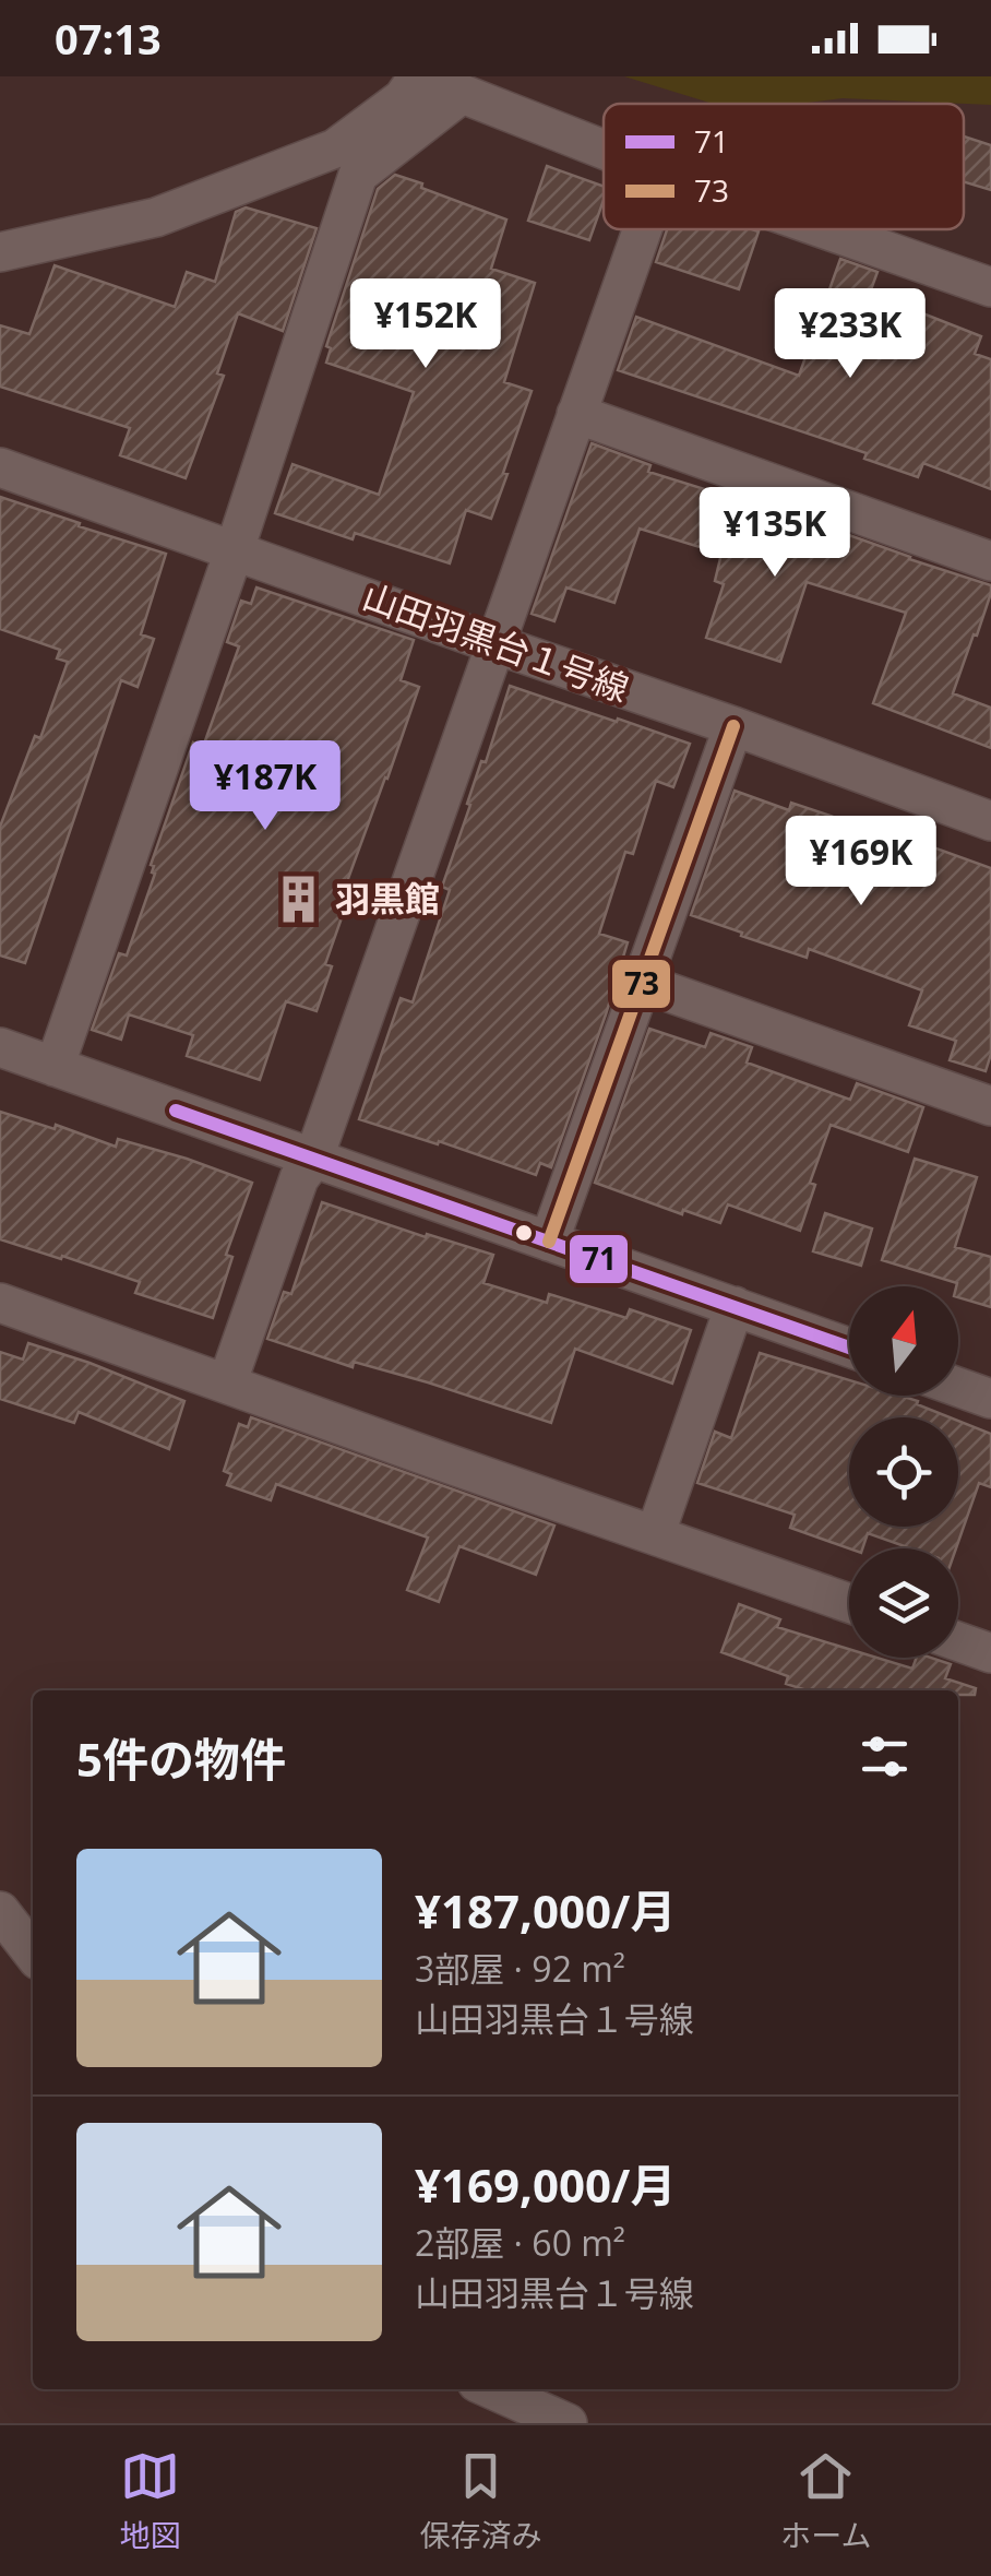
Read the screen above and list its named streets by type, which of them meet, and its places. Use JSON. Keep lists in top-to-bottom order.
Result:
{
  "streets": {
    "street": ["山田羽黒台１号線"]
  },
  "places": {
    "building": ["羽黒館"]
  },
  "lines": ["transit line 73", "transit line 71"],
  "legend": ["71", "73"],
  "north": "top",
  "page": {
    "status": "07:13",
    "price": [
      "¥152K",
      "¥233K",
      "¥135K",
      "¥187K",
      "¥169K"
    ],
    "heading": "5件の物件",
    "list": [
      {
        "name": "¥187,000/月",
        "note": "3部屋 · 92 m² · 山田羽黒台１号線"
      },
      {
        "name": "¥169,000/月",
        "note": "2部屋 · 60 m² · 山田羽黒台１号線"
      }
    ],
    "tabs": ["地図", "保存済み", "ホーム"]
  }
}
